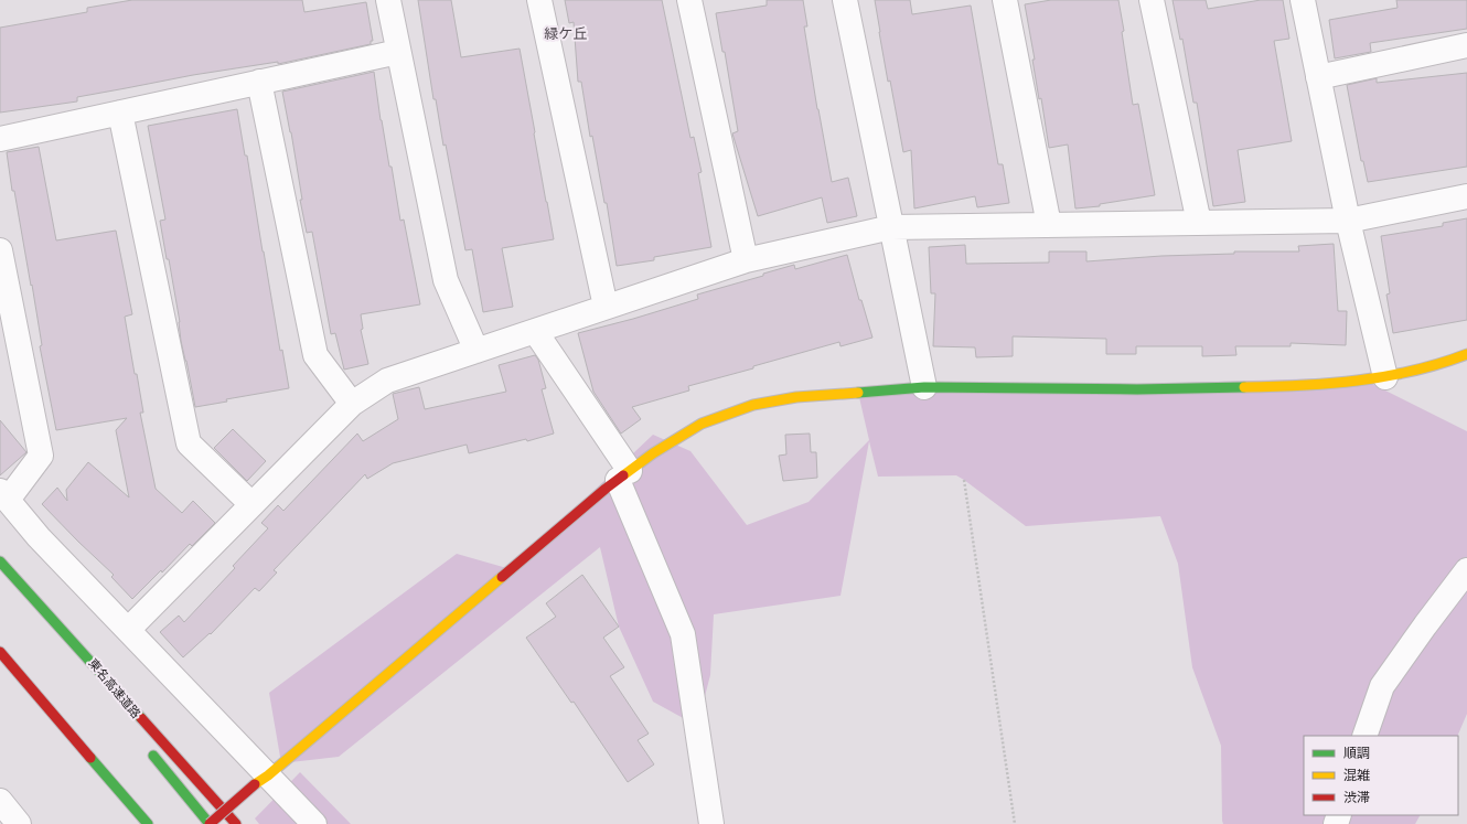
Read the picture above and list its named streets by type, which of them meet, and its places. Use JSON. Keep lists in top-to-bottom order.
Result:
{
  "streets": {
    "main road": ["東名高速道路"]
  },
  "districts": ["緑ケ丘"],
  "legend": ["順調", "混雑", "渋滞"]
}
